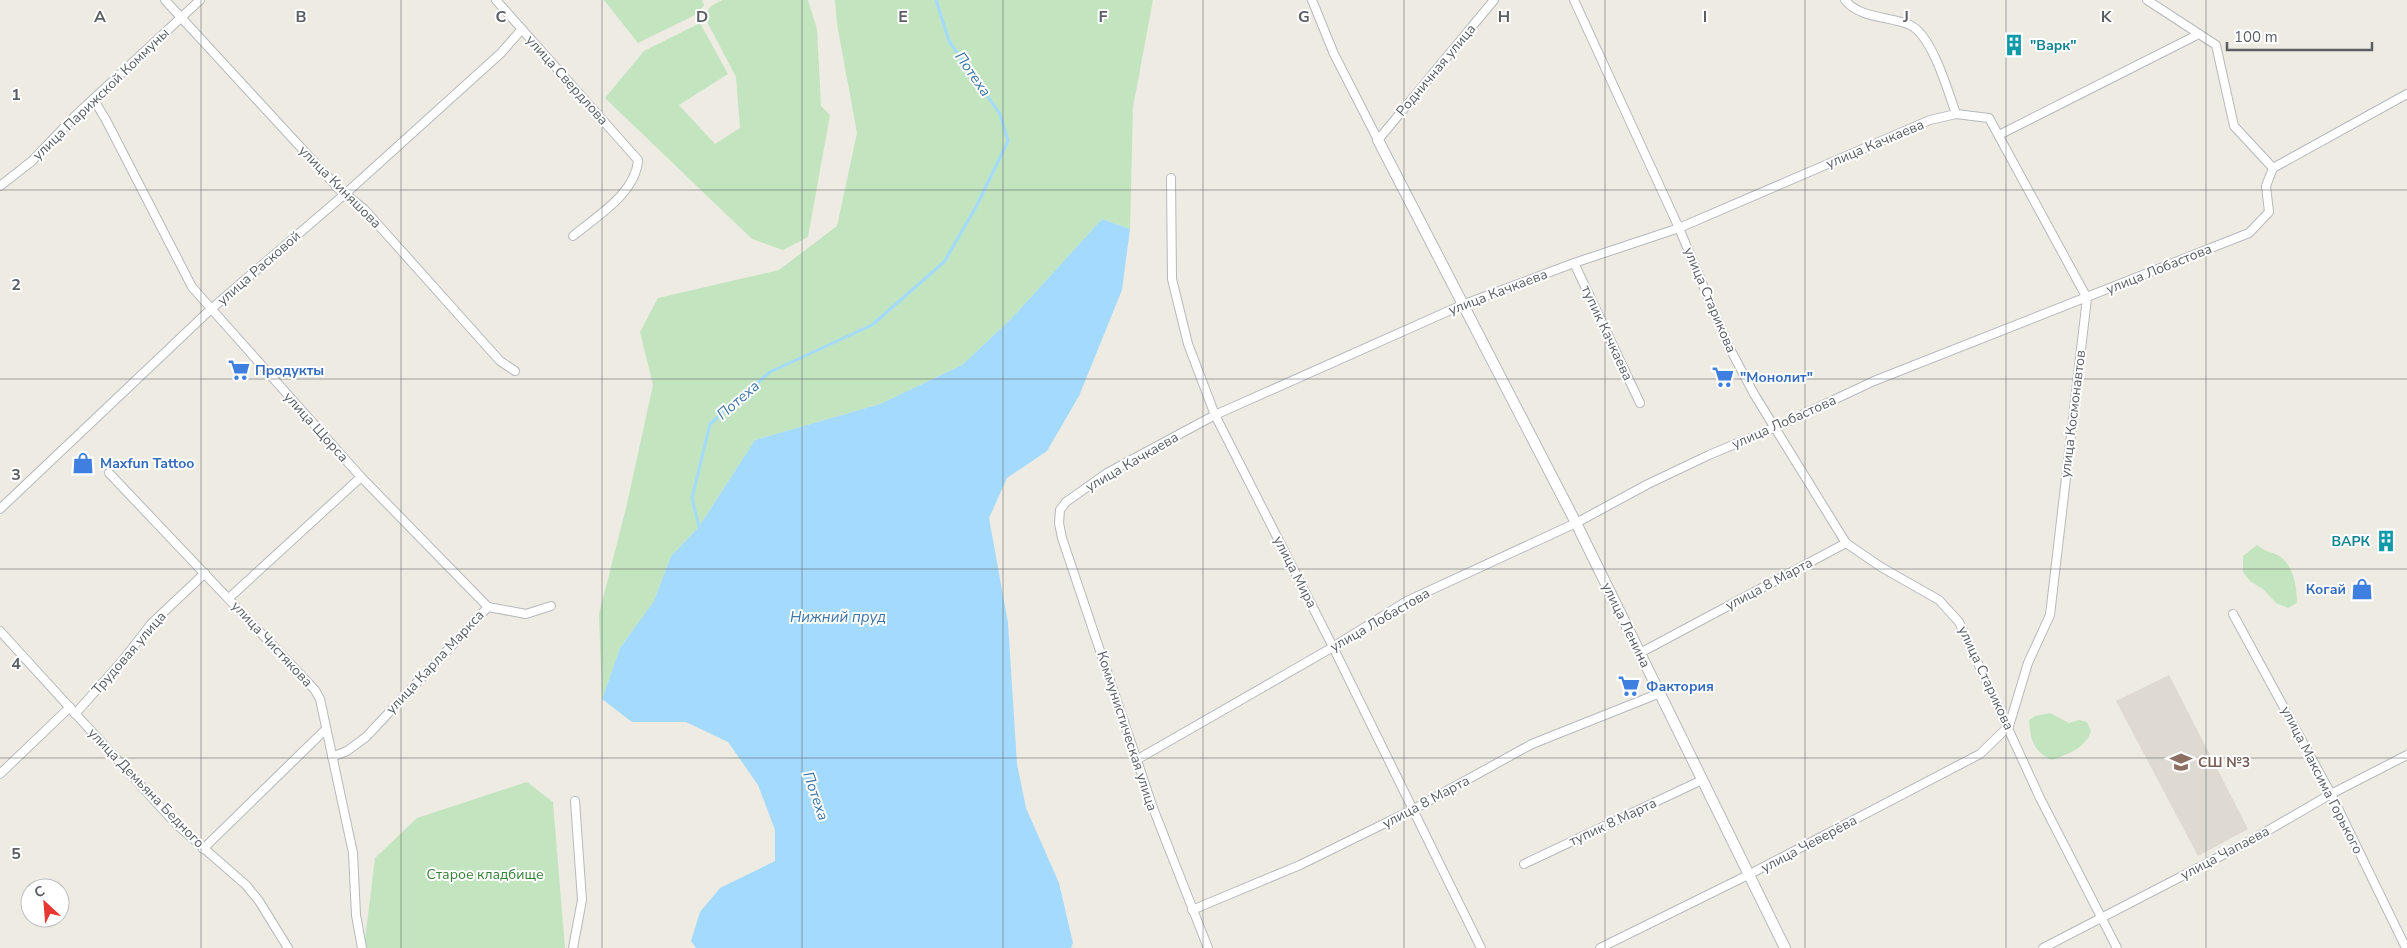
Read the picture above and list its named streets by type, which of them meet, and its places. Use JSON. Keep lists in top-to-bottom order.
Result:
{
  "streets": {
    "street": [
      "Родничная улица",
      "улица Свердлова",
      "улица Парижской Коммуны",
      "улица Качкаева",
      "улица Киняшова",
      "улица Расковой",
      "улица Лобастова",
      "улица Старикова",
      "тупик Качкаева",
      "улица Космонавтов",
      "улица Щорса",
      "улица Мира",
      "улица 8 Марта",
      "улица Ленина",
      "улица Чистякова",
      "Трудовая улица",
      "улица Карла Маркса",
      "Коммунистическая улица",
      "улица Максима Горького",
      "улица Демьяна Бедного",
      "тупик 8 Марта",
      "улица Чеверёва",
      "улица Чапаева"
    ]
  },
  "crossings": [
    ["Родничная улица", "улица Ленина"],
    ["улица Свердлова", "улица Расковой"],
    ["улица Парижской Коммуны", "улица Киняшова"],
    ["улица Парижской Коммуны", "улица Щорса"],
    ["улица Качкаева", "улица Старикова"],
    ["улица Качкаева", "тупик Качкаева"],
    ["улица Качкаева", "улица Мира"],
    ["улица Качкаева", "улица Ленина"],
    ["улица Качкаева", "Коммунистическая улица"],
    ["улица Киняшова", "улица Расковой"],
    ["улица Расковой", "улица Щорса"],
    ["улица Лобастова", "улица Старикова"],
    ["улица Лобастова", "улица Космонавтов"],
    ["улица Лобастова", "улица Мира"],
    ["улица Лобастова", "улица Ленина"],
    ["улица Лобастова", "Коммунистическая улица"],
    ["улица Старикова", "улица Космонавтов"],
    ["улица Старикова", "улица 8 Марта"],
    ["улица Старикова", "улица Чеверёва"],
    ["улица Старикова", "улица Чапаева"],
    ["улица Космонавтов", "улица Чеверёва"],
    ["улица Щорса", "улица Карла Маркса"],
    ["улица Мира", "улица 8 Марта"],
    ["улица 8 Марта", "улица Ленина"],
    ["улица 8 Марта", "Коммунистическая улица"],
    ["улица Ленина", "тупик 8 Марта"],
    ["улица Ленина", "улица Чеверёва"],
    ["улица Чистякова", "Трудовая улица"],
    ["улица Чистякова", "улица Карла Маркса"],
    ["Трудовая улица", "улица Демьяна Бедного"],
    ["улица Максима Горького", "улица Чапаева"]
  ],
  "water": ["Потеха", "Нижний пруд"],
  "parks": ["Старое кладбище"],
  "places": {
    "building": ["\"Варк\"", "ВАРК"],
    "supermarket": ["Продукты", "\"Монолит\"", "Фактория"],
    "shop": ["Maxfun Tattoo", "Когай"],
    "school or university": ["СШ №3"]
  },
  "scale_bar": "100 m",
  "north": "top left",
  "grid": {
    "columns": [
      "A",
      "B",
      "C",
      "D",
      "E",
      "F",
      "G",
      "H",
      "I",
      "J",
      "K"
    ],
    "rows": [
      "1",
      "2",
      "3",
      "4",
      "5"
    ]
  }
}
